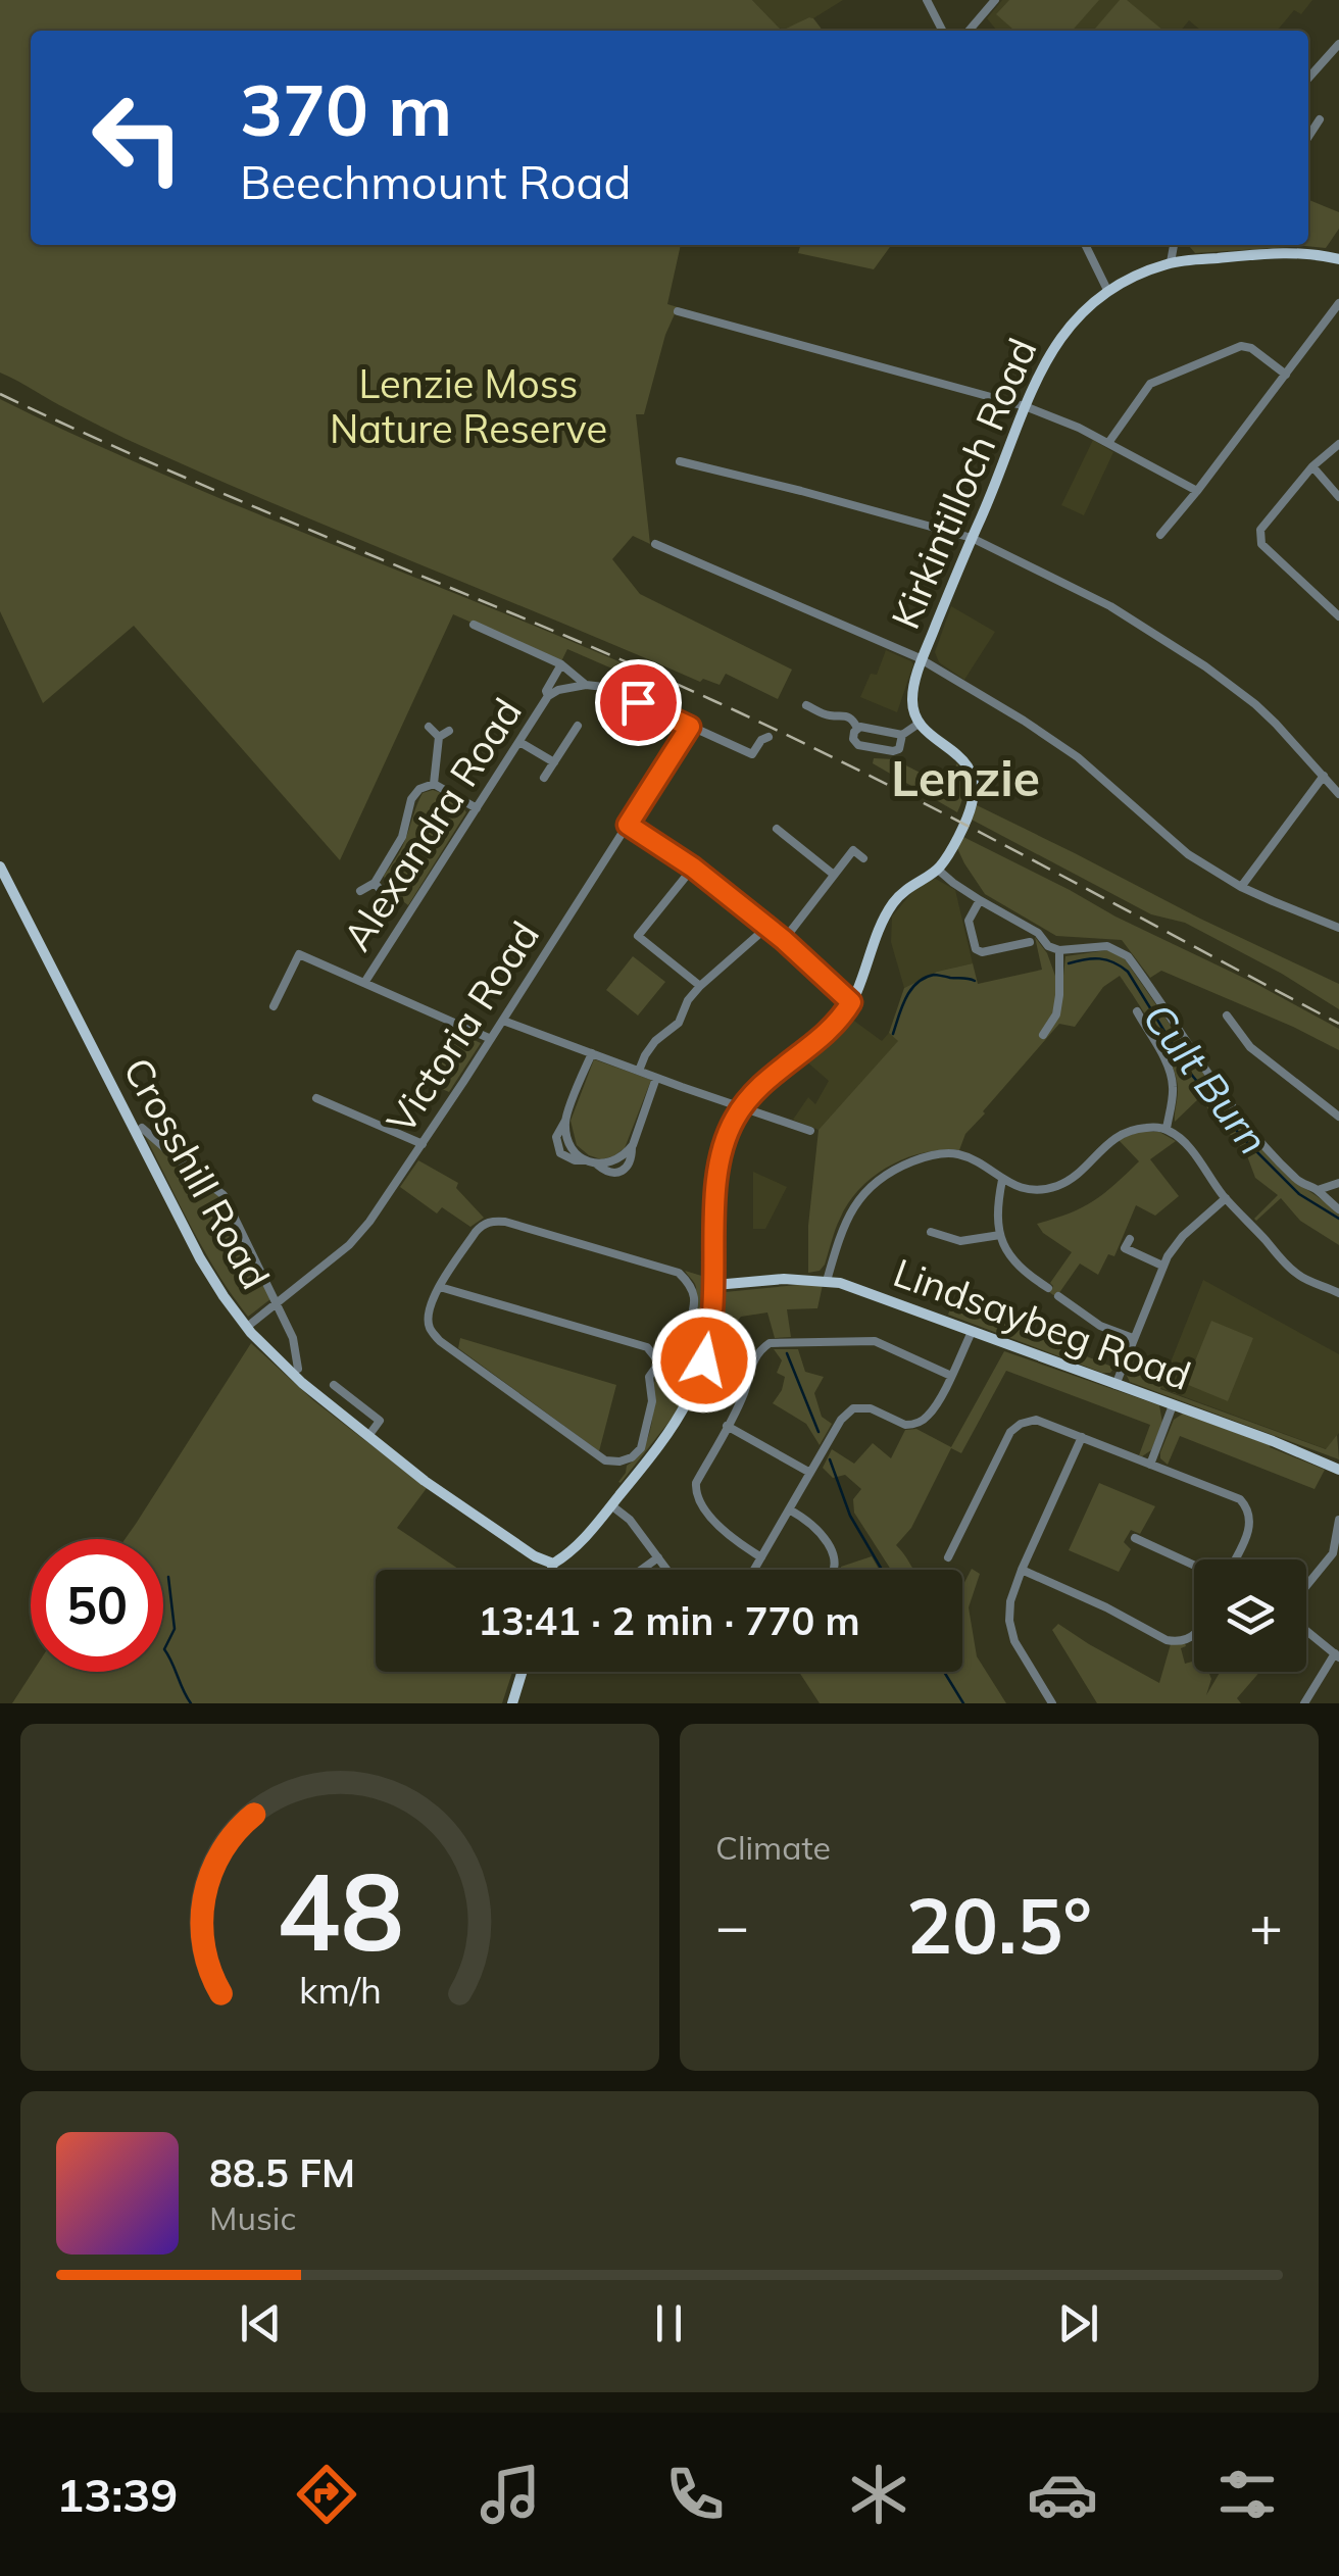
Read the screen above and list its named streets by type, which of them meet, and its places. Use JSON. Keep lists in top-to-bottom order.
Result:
{
  "streets": {
    "main road": ["Kirkintilloch Road", "Crosshill Road", "Lindsaybeg Road"],
    "street": ["Alexandra Road", "Victoria Road"]
  },
  "crossings": [
    ["Victoria Road", "Crosshill Road"]
  ],
  "districts": ["Lenzie"],
  "water": ["Cult Burn"],
  "parks": ["Lenzie Moss Nature Reserve"],
  "page": {
    "turn": ["370 m", "Beechmount Road"],
    "limit": "50",
    "trip": "13:41 · 2 min · 770 m",
    "tile": "Climate",
    "heat": ["−", "20.5°", "+"],
    "song": ["88.5 FM", "Music"],
    "tabs": "13:39",
    "gauge": ["48", "km/h"]
  }
}
